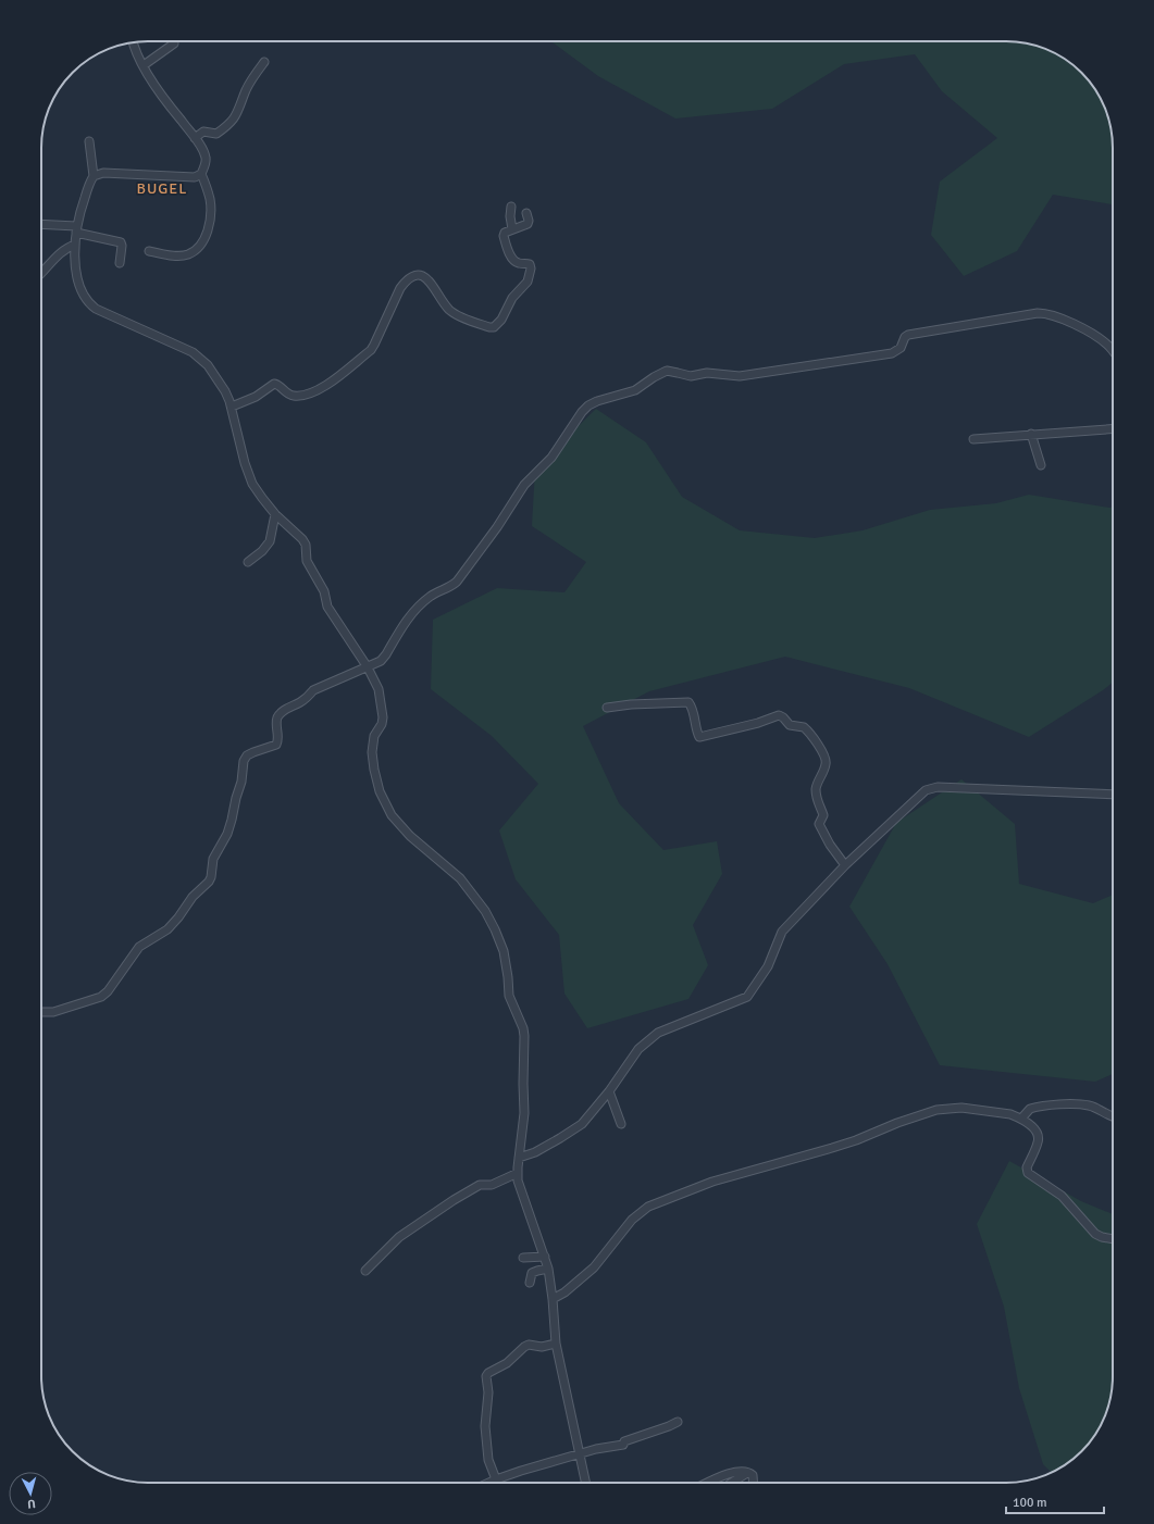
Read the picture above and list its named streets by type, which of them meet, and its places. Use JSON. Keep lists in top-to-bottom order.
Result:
{
  "districts": ["BUGEL"],
  "scale_bar": "100 m",
  "north": "bottom"
}
